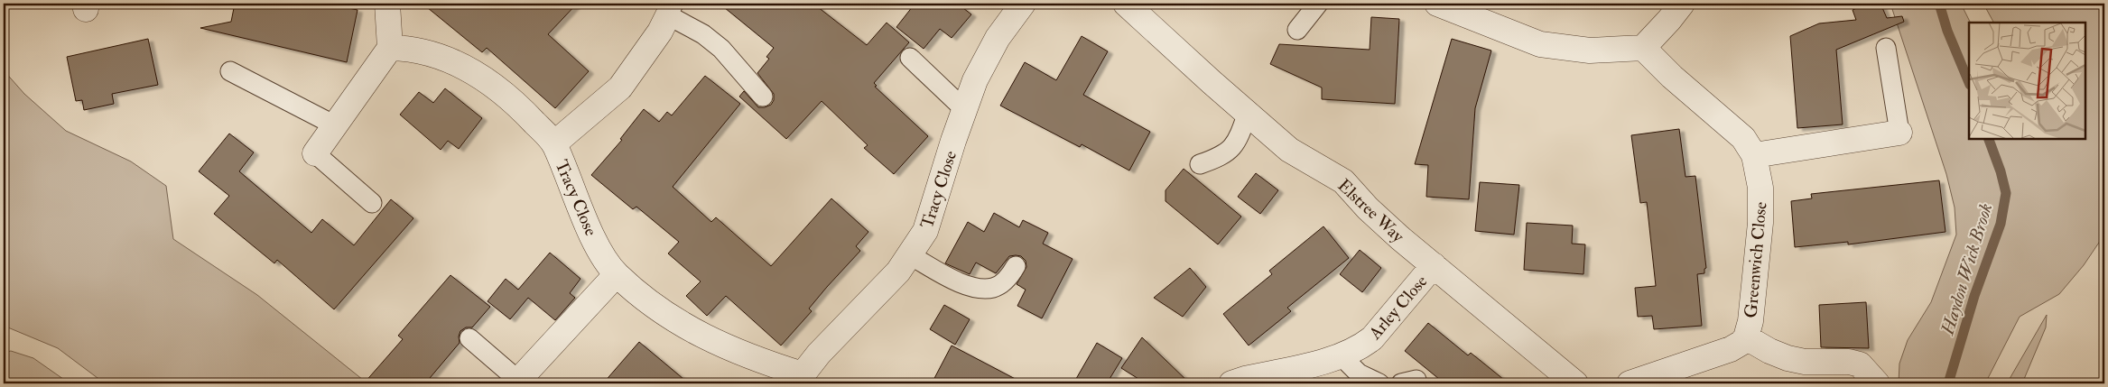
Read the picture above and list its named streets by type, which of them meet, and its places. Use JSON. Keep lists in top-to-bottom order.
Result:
{
  "streets": {
    "street": [
      "Tracy Close",
      "Elstree Way",
      "Greenwich Close",
      "Arley Close"
    ]
  },
  "crossings": [
    ["Elstree Way", "Arley Close"]
  ],
  "water": ["Haydon Wick Brook"]
}
